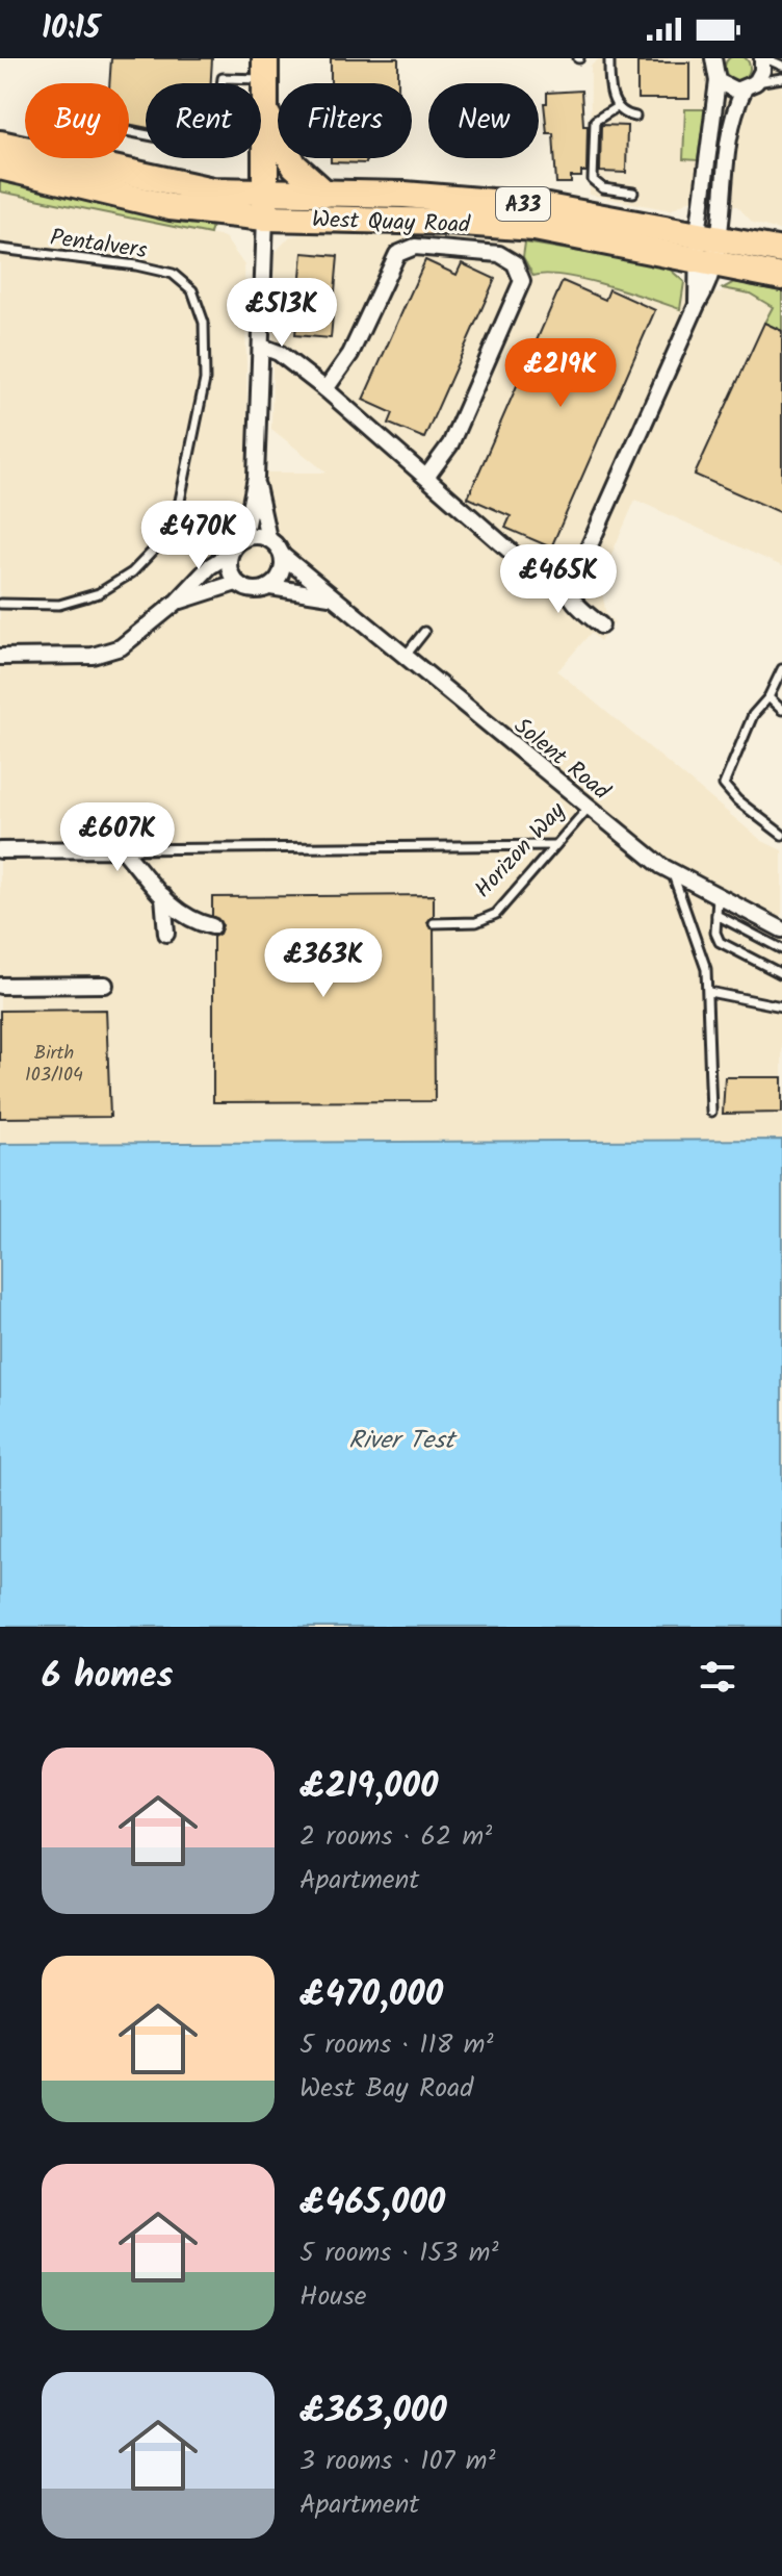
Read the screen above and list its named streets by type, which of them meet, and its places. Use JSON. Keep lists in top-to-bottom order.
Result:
{
  "streets": {
    "main road": ["A33", "West Quay Road"],
    "street": ["Solent Road"],
    "lane": ["Pentalvers", "Horizon Way"]
  },
  "crossings": [
    ["Solent Road", "Horizon Way"]
  ],
  "water": ["River Test"],
  "house_numbers": ["Birth 103/104"],
  "page": {
    "status": "10:15",
    "chip": [
      "Buy",
      "Rent",
      "Filters",
      "New"
    ],
    "price": [
      "£513K",
      "£219K",
      "£470K",
      "£465K",
      "£607K",
      "£363K"
    ],
    "heading": "6 homes",
    "list": [
      {
        "name": "£219,000",
        "note": "2 rooms · 62 m² · Apartment"
      },
      {
        "name": "£470,000",
        "note": "5 rooms · 118 m² · West Bay Road"
      },
      {
        "name": "£465,000",
        "note": "5 rooms · 153 m² · House"
      },
      {
        "name": "£363,000",
        "note": "3 rooms · 107 m² · Apartment"
      }
    ]
  }
}
